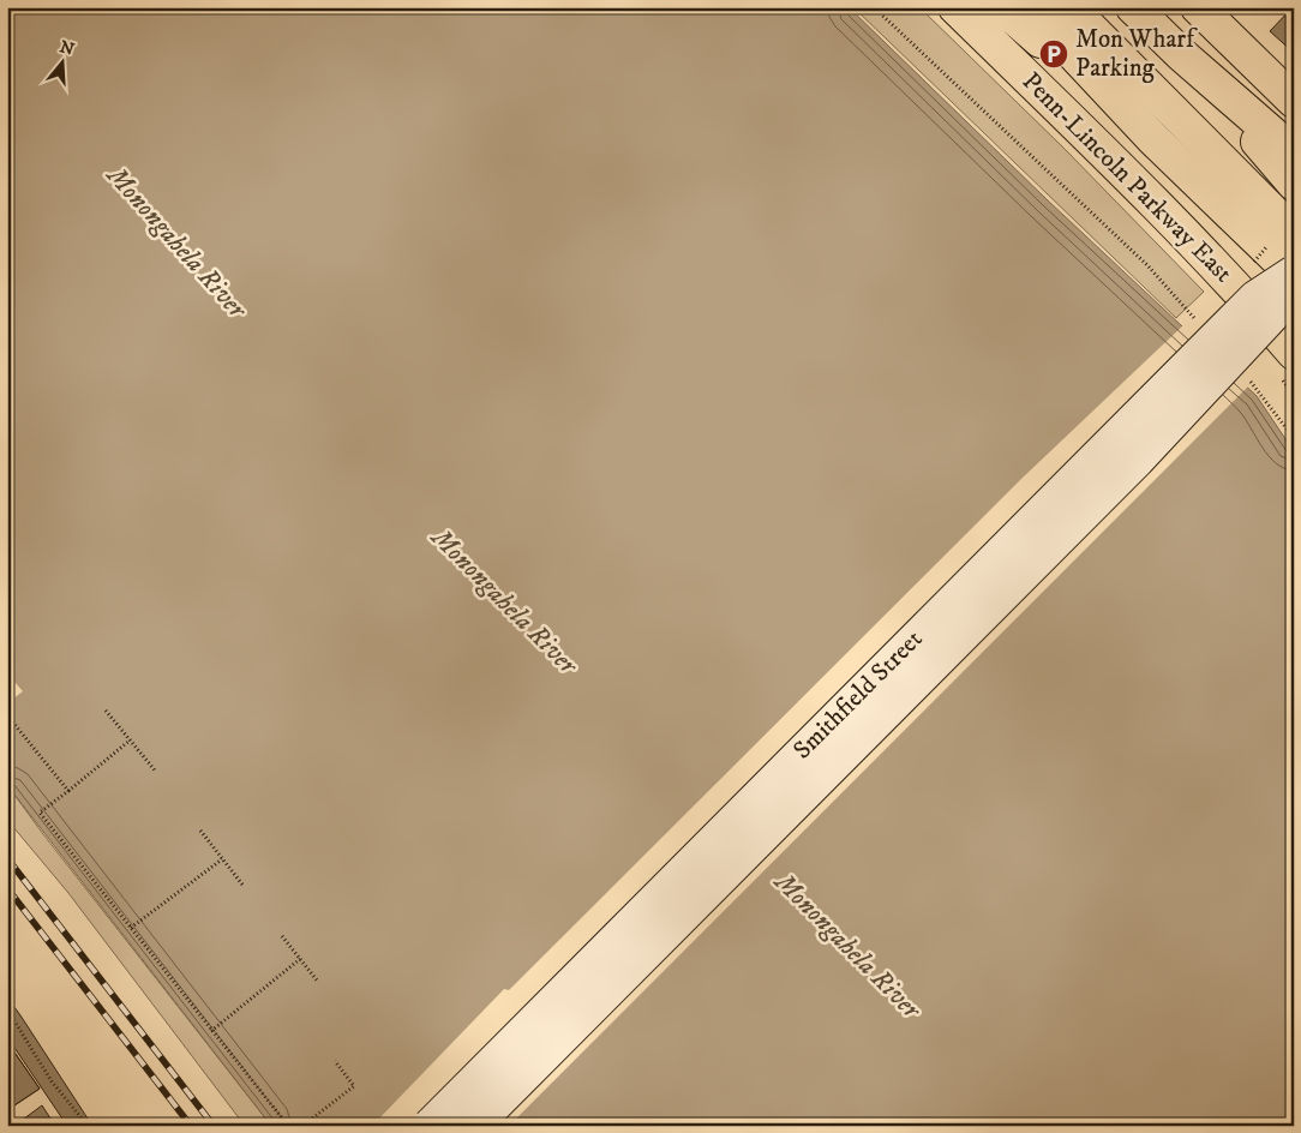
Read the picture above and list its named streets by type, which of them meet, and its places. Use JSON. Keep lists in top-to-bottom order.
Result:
{
  "streets": {
    "main road": ["Penn-Lincoln Parkway East", "Smithfield Street"]
  },
  "water": ["Monongahela River"],
  "places": {
    "parking": ["Mon Wharf Parking"]
  },
  "north": "top"
}
